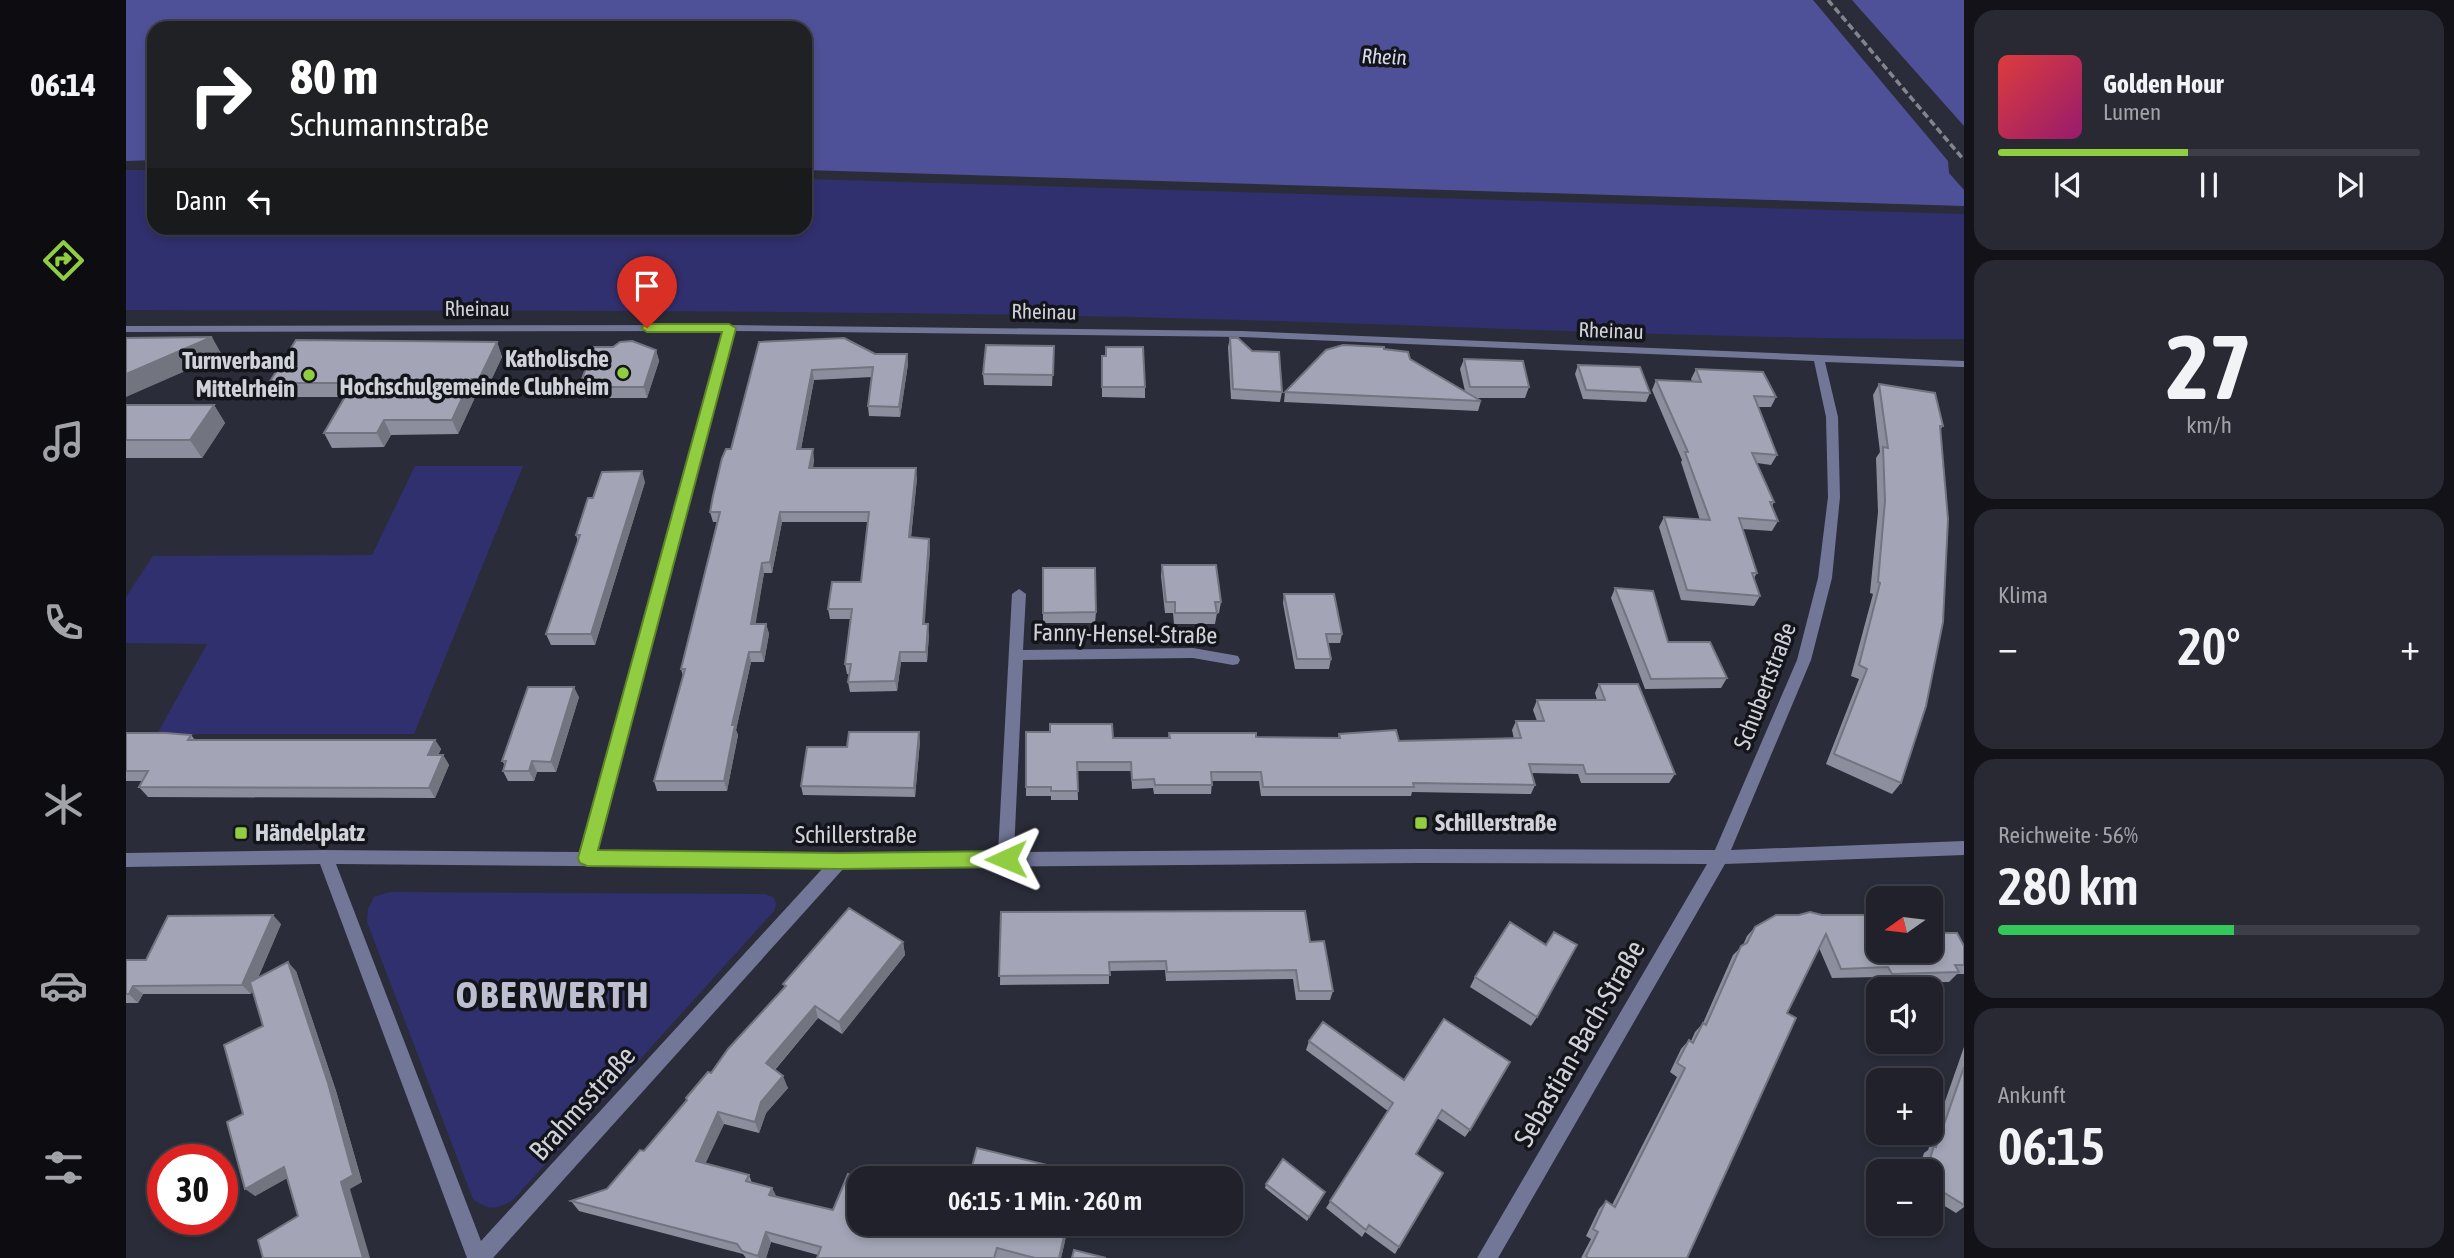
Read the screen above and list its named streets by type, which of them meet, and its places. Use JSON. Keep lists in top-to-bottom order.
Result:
{
  "streets": {
    "street": [
      "Rheinau",
      "Fanny-Hensel-Straße",
      "Schubertstraße",
      "Schillerstraße",
      "Sebastian-Bach-Straße",
      "Brahmsstraße"
    ]
  },
  "crossings": [
    ["Rheinau", "Schubertstraße"],
    ["Fanny-Hensel-Straße", "Schillerstraße"],
    ["Schubertstraße", "Schillerstraße"],
    ["Schubertstraße", "Sebastian-Bach-Straße"],
    ["Schillerstraße", "Sebastian-Bach-Straße"],
    ["Schillerstraße", "Brahmsstraße"]
  ],
  "districts": ["OBERWERTH"],
  "water": ["Rhein"],
  "places": {
    "other": ["Katholische Hochschulgemeinde Clubheim", "Turnverband Mittelrhein"],
    "transit": ["Schillerstraße", "Händelplatz"]
  },
  "north": "left",
  "page": {
    "tabs": "06:14",
    "turn": ["80 m", "Schumannstraße"],
    "song": ["Golden Hour", "Lumen"],
    "then": "Dann",
    "tile": [
      ["27", "km/h"],
      "Klima",
      ["Reichweite · 56%", "280 km"],
      ["Ankunft", "06:15"]
    ],
    "heat": ["−", "20°", "+"],
    "map_buttons": ["+", "−"],
    "limit": "30",
    "trip": "06:15 · 1 Min. · 260 m"
  }
}
